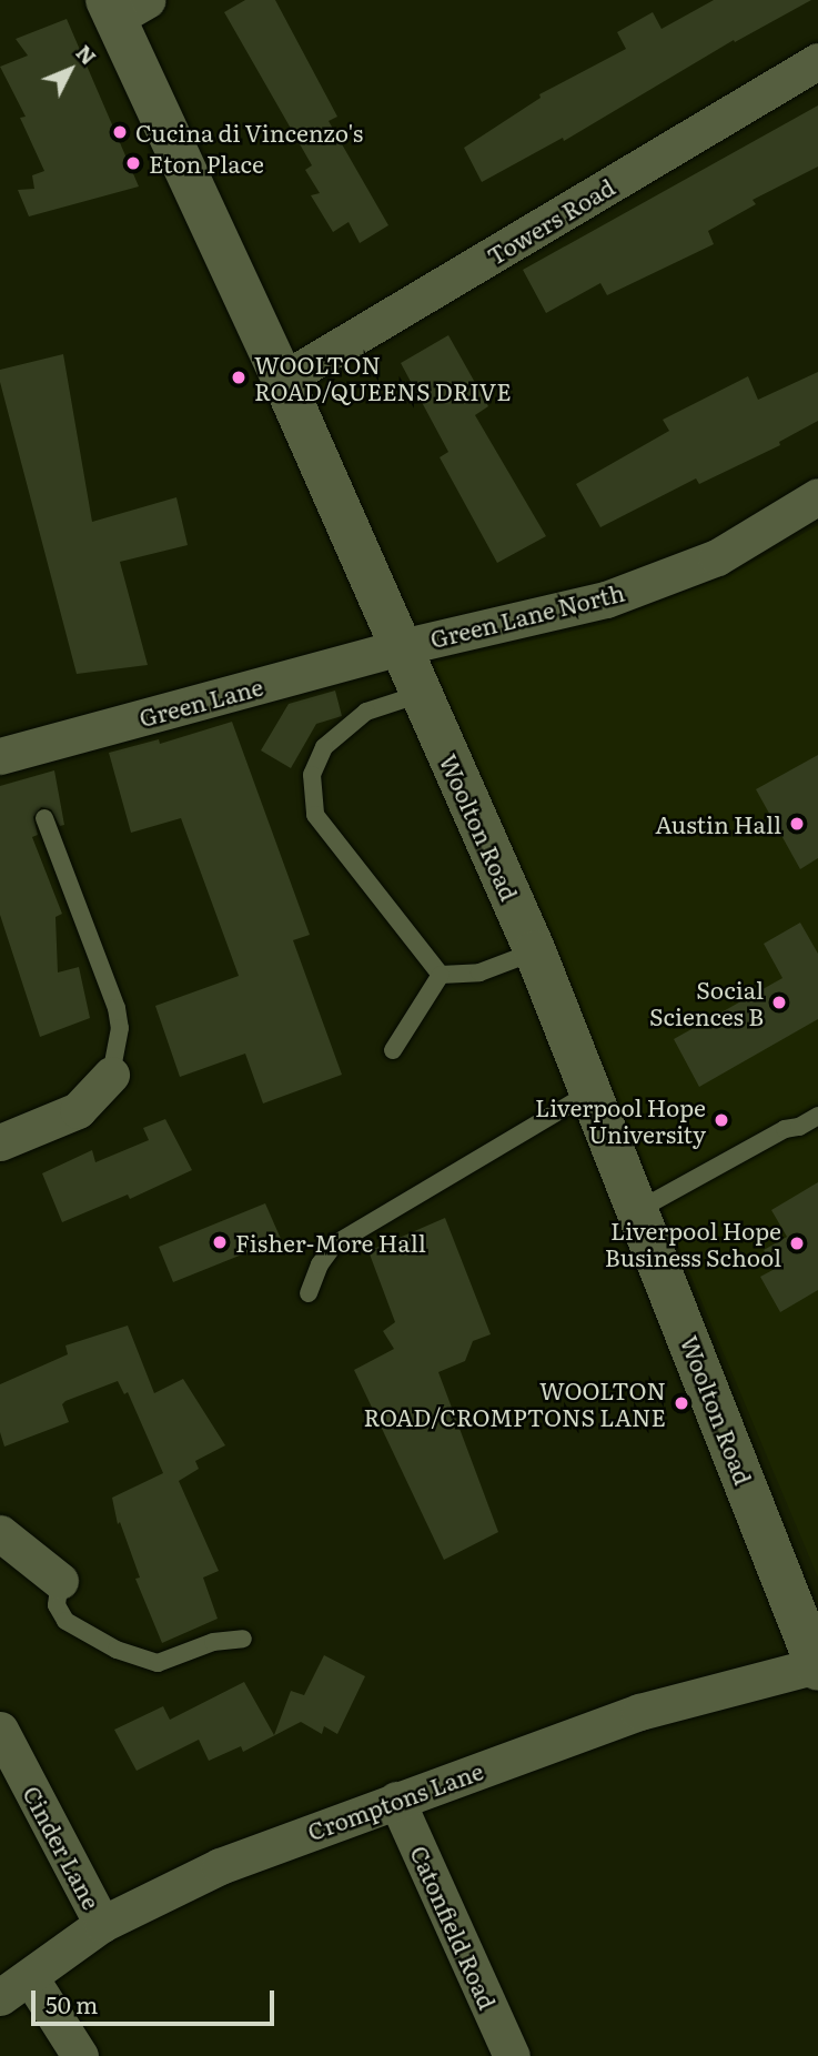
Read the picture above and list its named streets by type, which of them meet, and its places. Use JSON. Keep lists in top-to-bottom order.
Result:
{
  "streets": {
    "street": [
      "Towers Road",
      "Green Lane North",
      "Green Lane",
      "Woolton Road",
      "Cromptons Lane",
      "Cinder Lane",
      "Catonfield Road"
    ]
  },
  "crossings": [
    ["Towers Road", "Woolton Road"],
    ["Green Lane North", "Green Lane"],
    ["Green Lane North", "Woolton Road"],
    ["Green Lane", "Woolton Road"],
    ["Woolton Road", "Cromptons Lane"],
    ["Cromptons Lane", "Cinder Lane"],
    ["Cromptons Lane", "Catonfield Road"]
  ],
  "places": [
    "Cucina di Vincenzo's",
    "Eton Place",
    "WOOLTON ROAD/QUEENS DRIVE",
    "Austin Hall",
    "Social Sciences B",
    "Liverpool Hope University",
    "Fisher-More Hall",
    "Liverpool Hope Business School",
    "WOOLTON ROAD/CROMPTONS LANE"
  ],
  "scale_bar": "50 m",
  "north": "top right"
}
